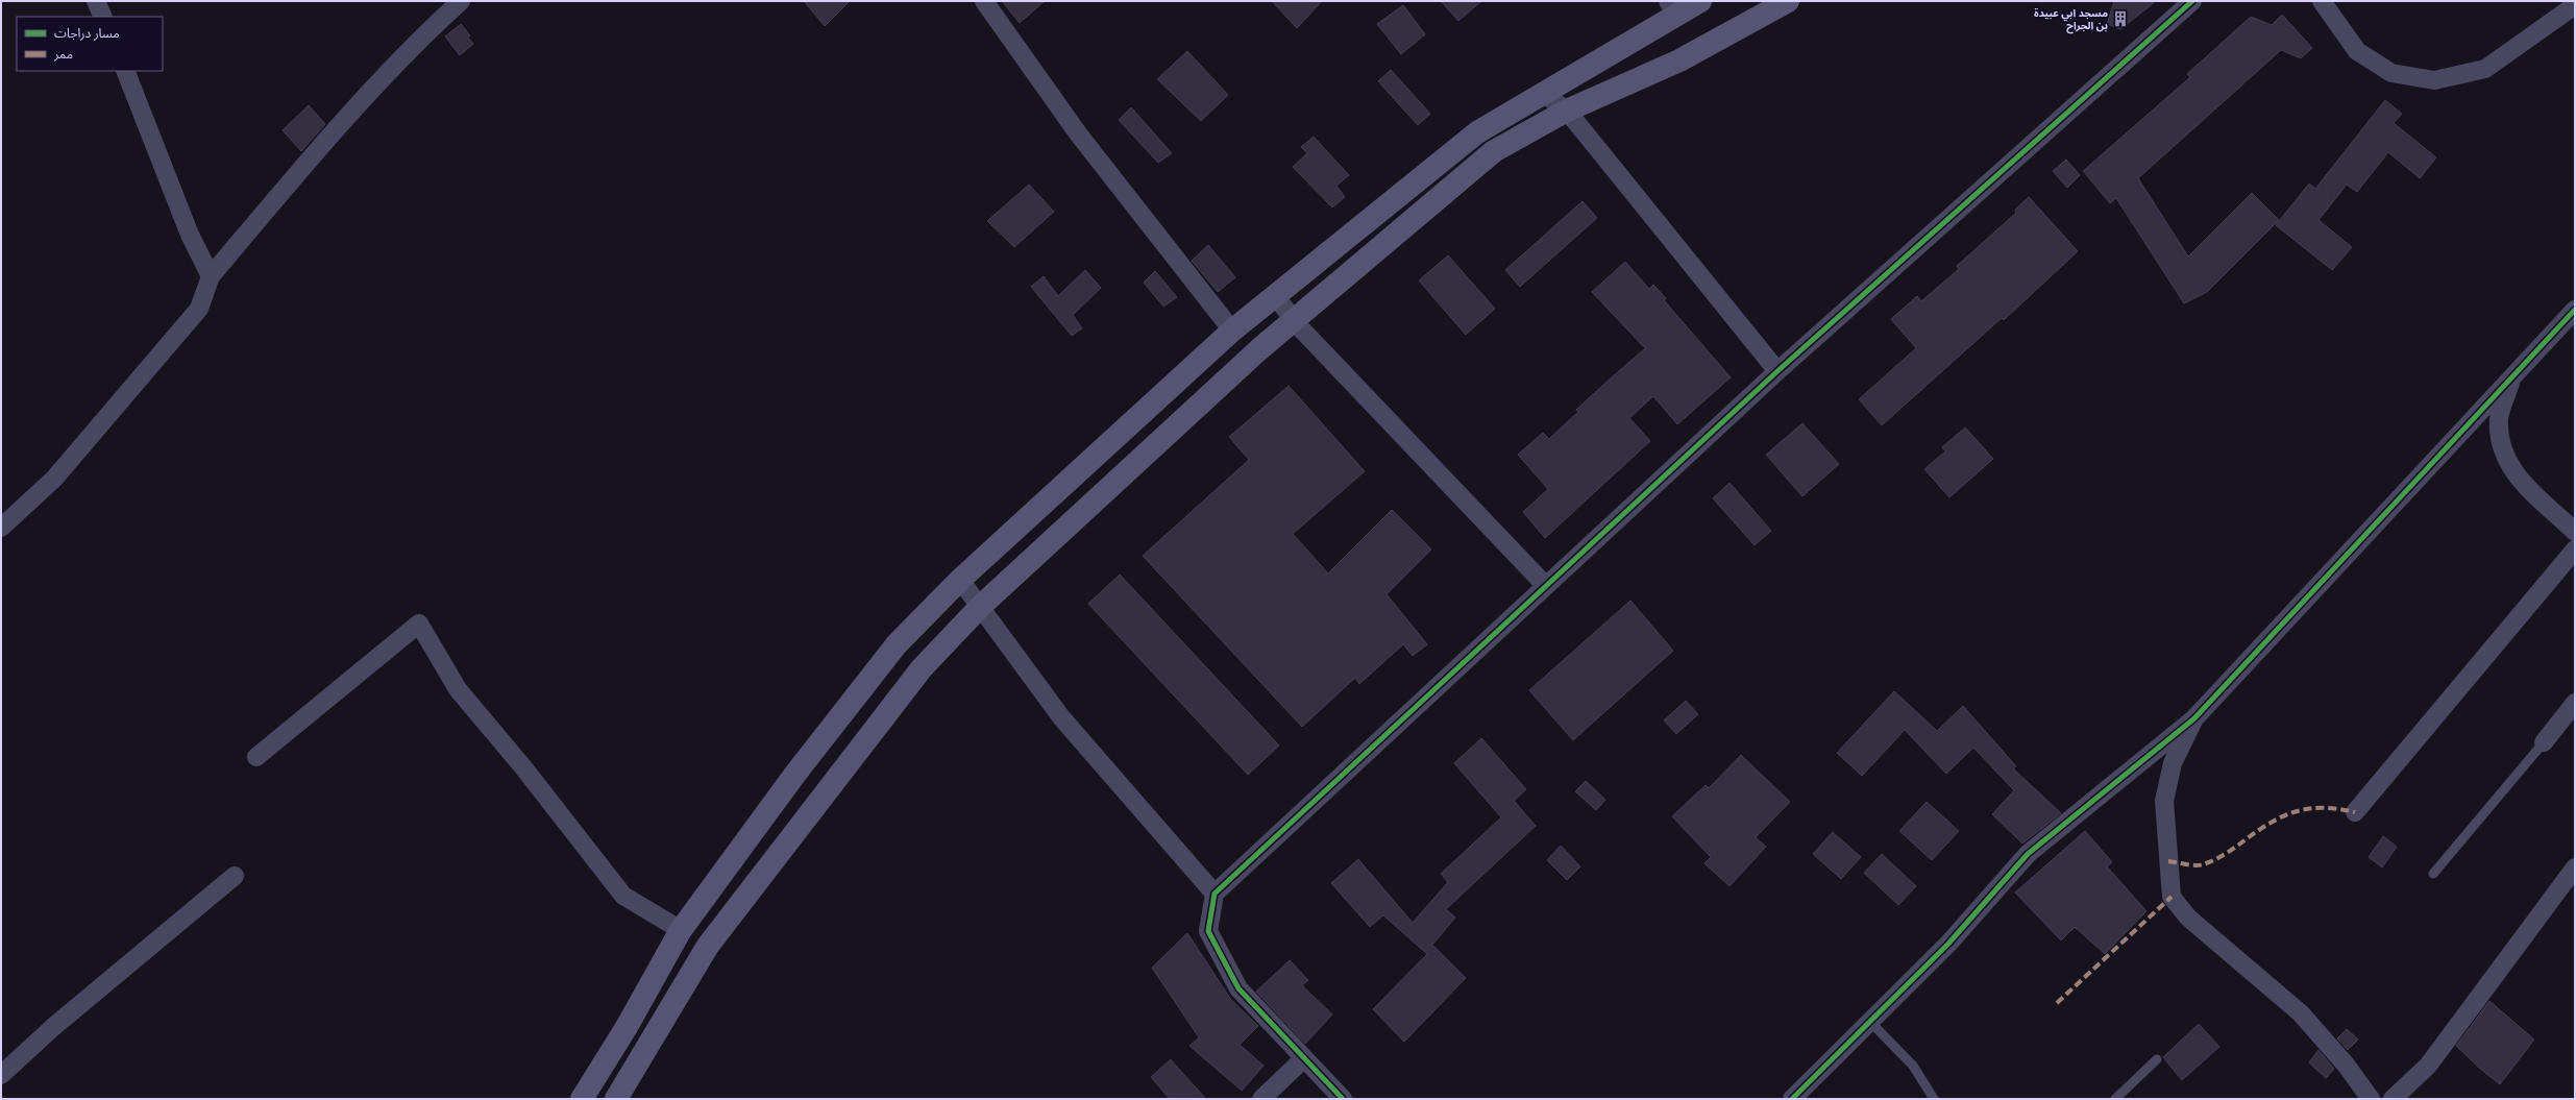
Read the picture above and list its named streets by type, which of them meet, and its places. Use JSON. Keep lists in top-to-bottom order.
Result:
{
  "places": {
    "building": ["مسجد ابي عبيدة بن الجراح"]
  },
  "legend": ["مسار دراجات", "ممر"]
}
